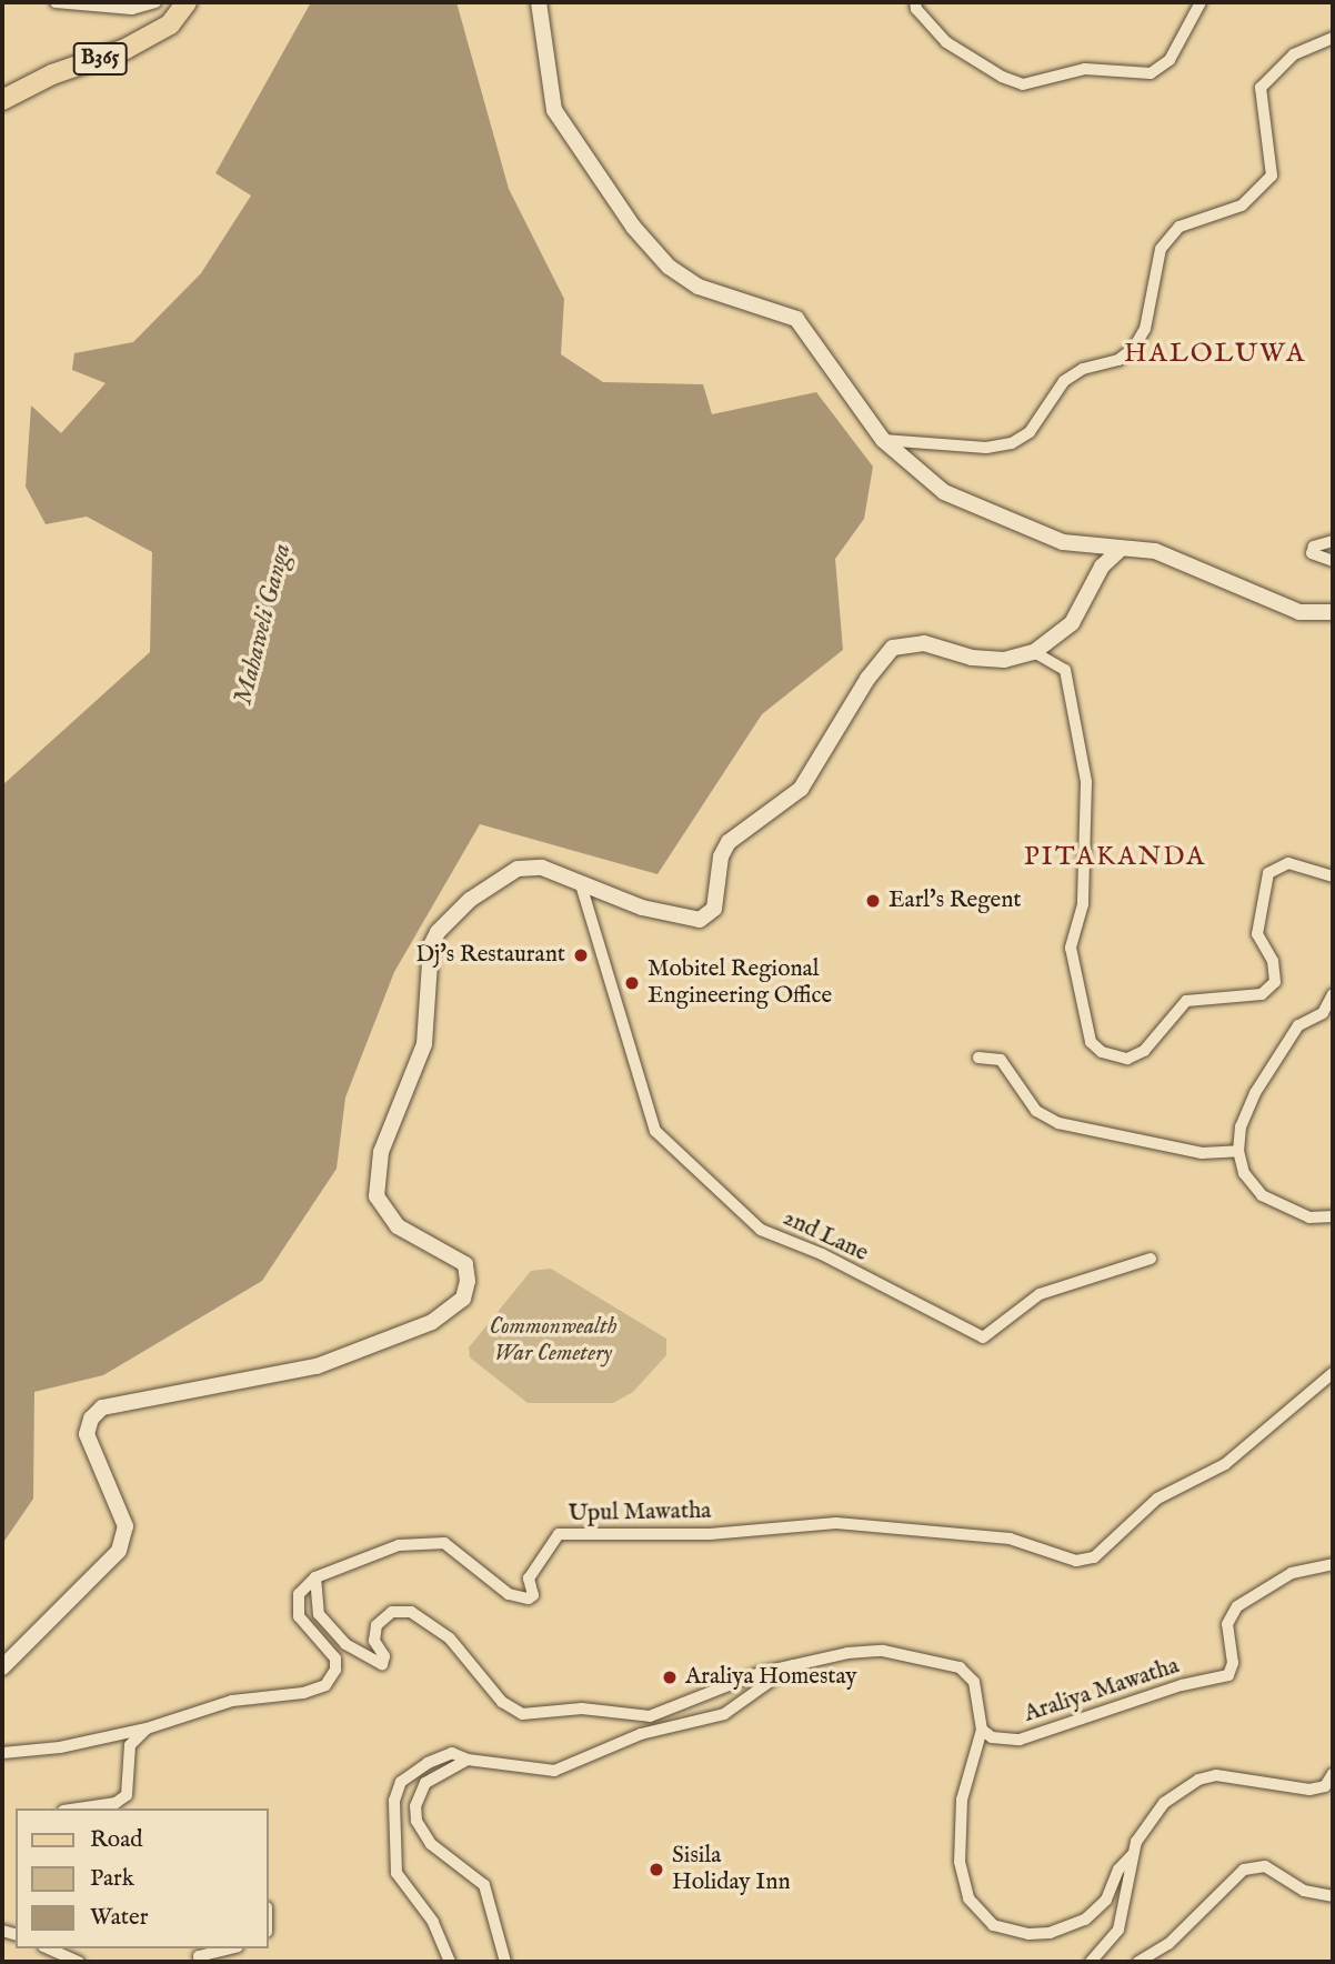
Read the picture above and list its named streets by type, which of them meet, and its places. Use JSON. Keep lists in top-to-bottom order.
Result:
{
  "streets": {
    "main road": ["B365"],
    "street": ["2nd Lane", "Upul Mawatha", "Araliya Mawatha"]
  },
  "districts": ["HALOLUWA", "PITAKANDA"],
  "water": ["Mahaweli Ganga"],
  "parks": ["Commonwealth War Cemetery"],
  "places": [
    "Earl's Regent",
    "Dj's Restaurant",
    "Mobitel Regional Engineering Office",
    "Araliya Homestay",
    "Sisila Holiday Inn"
  ],
  "legend": ["Road", "Park", "Water"]
}
